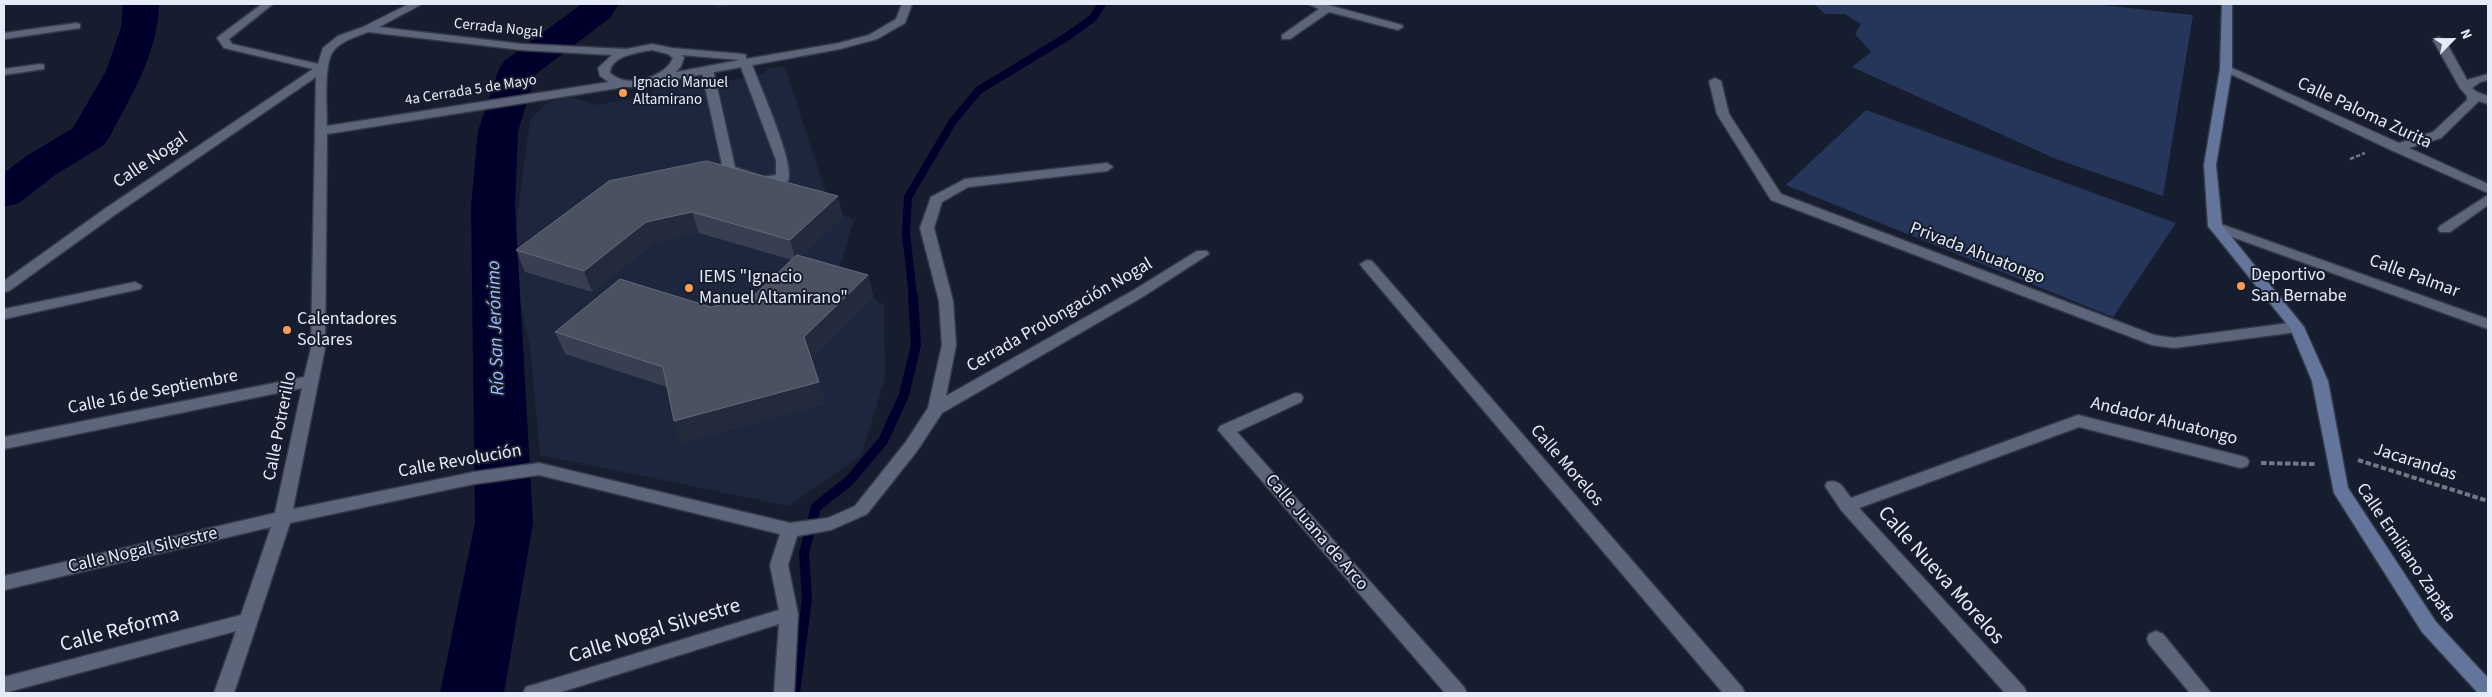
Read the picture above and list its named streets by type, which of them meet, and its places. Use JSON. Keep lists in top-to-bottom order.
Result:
{
  "streets": {
    "street": [
      "Cerrada Nogal",
      "4a Cerrada 5 de Mayo",
      "Calle Paloma Zurita",
      "Calle Nogal",
      "Privada Ahuatongo",
      "Calle Palmar",
      "Cerrada Prolongación Nogal",
      "Calle 16 de Septiembre",
      "Andador Ahuatongo",
      "Calle Potrerillo",
      "Calle Revolución",
      "Calle Morelos",
      "Calle Juana de Arco",
      "Calle Nogal Silvestre",
      "Calle Emiliano Zapata",
      "Calle Nueva Morelos",
      "Calle Reforma"
    ],
    "path": ["Jacarandas"]
  },
  "crossings": [
    ["4a Cerrada 5 de Mayo", "Calle Potrerillo"],
    ["Calle Nogal", "Calle Potrerillo"],
    ["Privada Ahuatongo", "Calle Emiliano Zapata"],
    ["Calle Palmar", "Calle Emiliano Zapata"],
    ["Calle 16 de Septiembre", "Calle Potrerillo"],
    ["Andador Ahuatongo", "Jacarandas"],
    ["Andador Ahuatongo", "Calle Emiliano Zapata"],
    ["Andador Ahuatongo", "Calle Nueva Morelos"],
    ["Calle Potrerillo", "Calle Revolución"],
    ["Calle Potrerillo", "Calle Nogal Silvestre"],
    ["Calle Potrerillo", "Calle Reforma"],
    ["Calle Revolución", "Calle Nogal Silvestre"],
    ["Jacarandas", "Calle Emiliano Zapata"]
  ],
  "water": ["Río San Jerónimo"],
  "places": [
    "Ignacio Manuel Altamirano",
    "Deportivo San Bernabe",
    "IEMS \"Ignacio Manuel Altamirano\"",
    "Calentadores Solares"
  ],
  "north": "top right"
}
